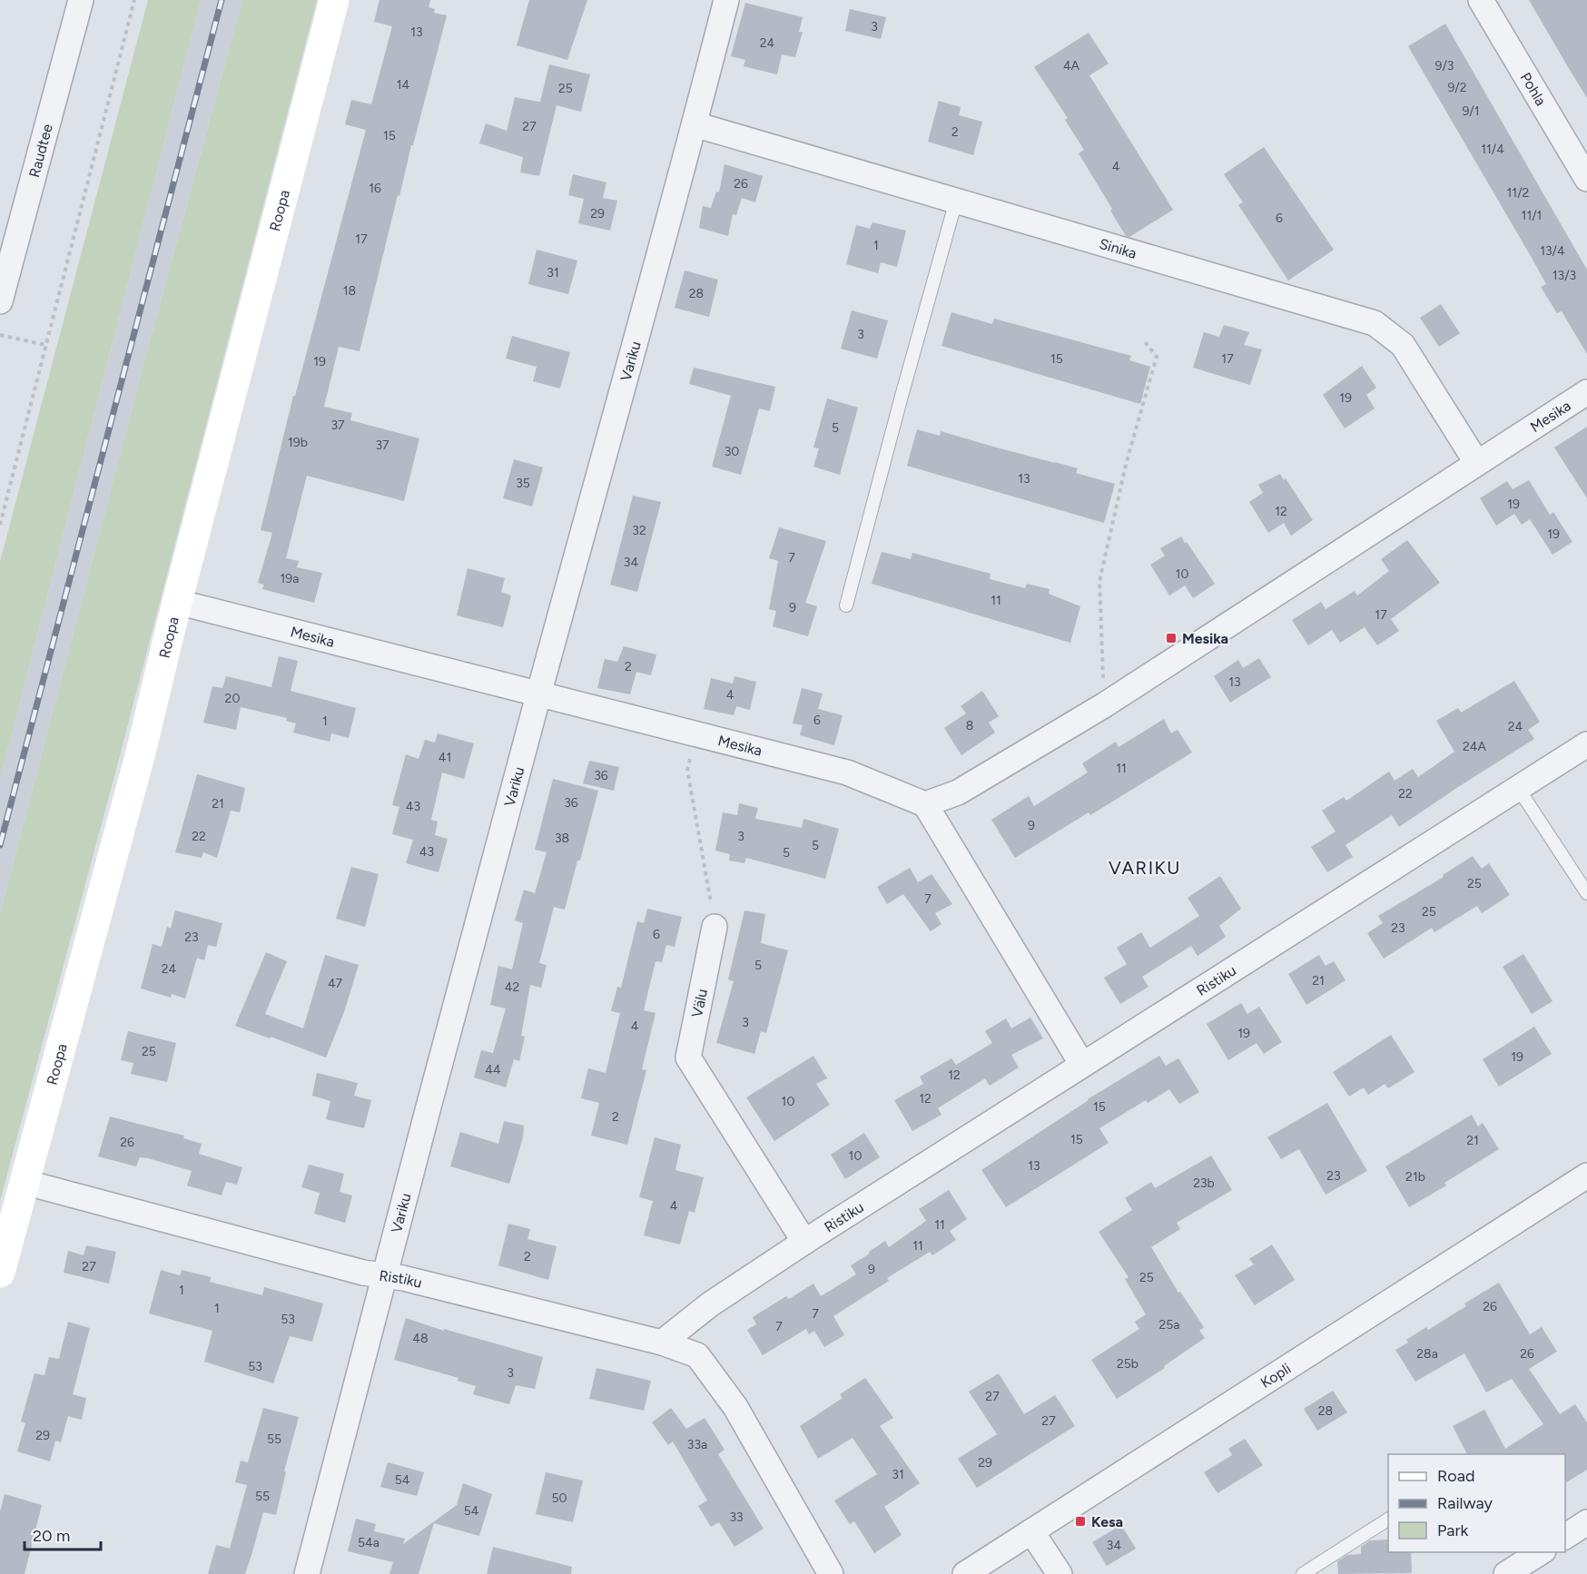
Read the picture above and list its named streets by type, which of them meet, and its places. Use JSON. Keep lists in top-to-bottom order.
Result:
{
  "streets": {
    "street": [
      "Pohla",
      "Raudtee",
      "Roopa",
      "Sinika",
      "Variku",
      "Mesika",
      "Ristiku",
      "Välu",
      "Kopli"
    ]
  },
  "crossings": [
    ["Roopa", "Mesika"],
    ["Roopa", "Ristiku"],
    ["Sinika", "Variku"],
    ["Sinika", "Mesika"],
    ["Variku", "Mesika"],
    ["Variku", "Ristiku"],
    ["Ristiku", "Välu"]
  ],
  "districts": ["VARIKU"],
  "places": {
    "transit": ["Mesika", "Kesa"]
  },
  "house_numbers": [
    "3",
    "13",
    "24",
    "4A",
    "9/3",
    "14",
    "9/2",
    "25",
    "9/1",
    "27",
    "2",
    "15",
    "11/4",
    "4",
    "26",
    "16",
    "11/2",
    "29",
    "11/1",
    "6",
    "17",
    "1",
    "13/4",
    "31",
    "13/3",
    "18",
    "28",
    "3",
    "15",
    "17",
    "19",
    "19",
    "37",
    "5",
    "19b",
    "37",
    "30",
    "13",
    "35",
    "19",
    "12",
    "32",
    "19",
    "7",
    "34",
    "10",
    "19a",
    "11",
    "9",
    "17",
    "2",
    "13",
    "4",
    "20",
    "6",
    "1",
    "8",
    "24",
    "24A",
    "41",
    "11",
    "36",
    "22",
    "36",
    "21",
    "43",
    "9",
    "22",
    "3",
    "38",
    "5",
    "43",
    "5",
    "25",
    "7",
    "25",
    "23",
    "6",
    "23",
    "5",
    "24",
    "21",
    "47",
    "42",
    "3",
    "4",
    "19",
    "25",
    "19",
    "44",
    "12",
    "12",
    "10",
    "15",
    "2",
    "15",
    "21",
    "26",
    "10",
    "13",
    "23",
    "21b",
    "23b",
    "4",
    "11",
    "11",
    "2",
    "27",
    "9",
    "25",
    "1",
    "26",
    "1",
    "7",
    "53",
    "25a",
    "7",
    "48",
    "28a",
    "26",
    "25b",
    "53",
    "3",
    "27",
    "28",
    "27",
    "29",
    "55",
    "33a",
    "29",
    "31",
    "54",
    "55",
    "50",
    "54",
    "33",
    "54a",
    "34"
  ],
  "legend": ["Road", "Railway", "Park"],
  "scale_bar": "20 m"
}
